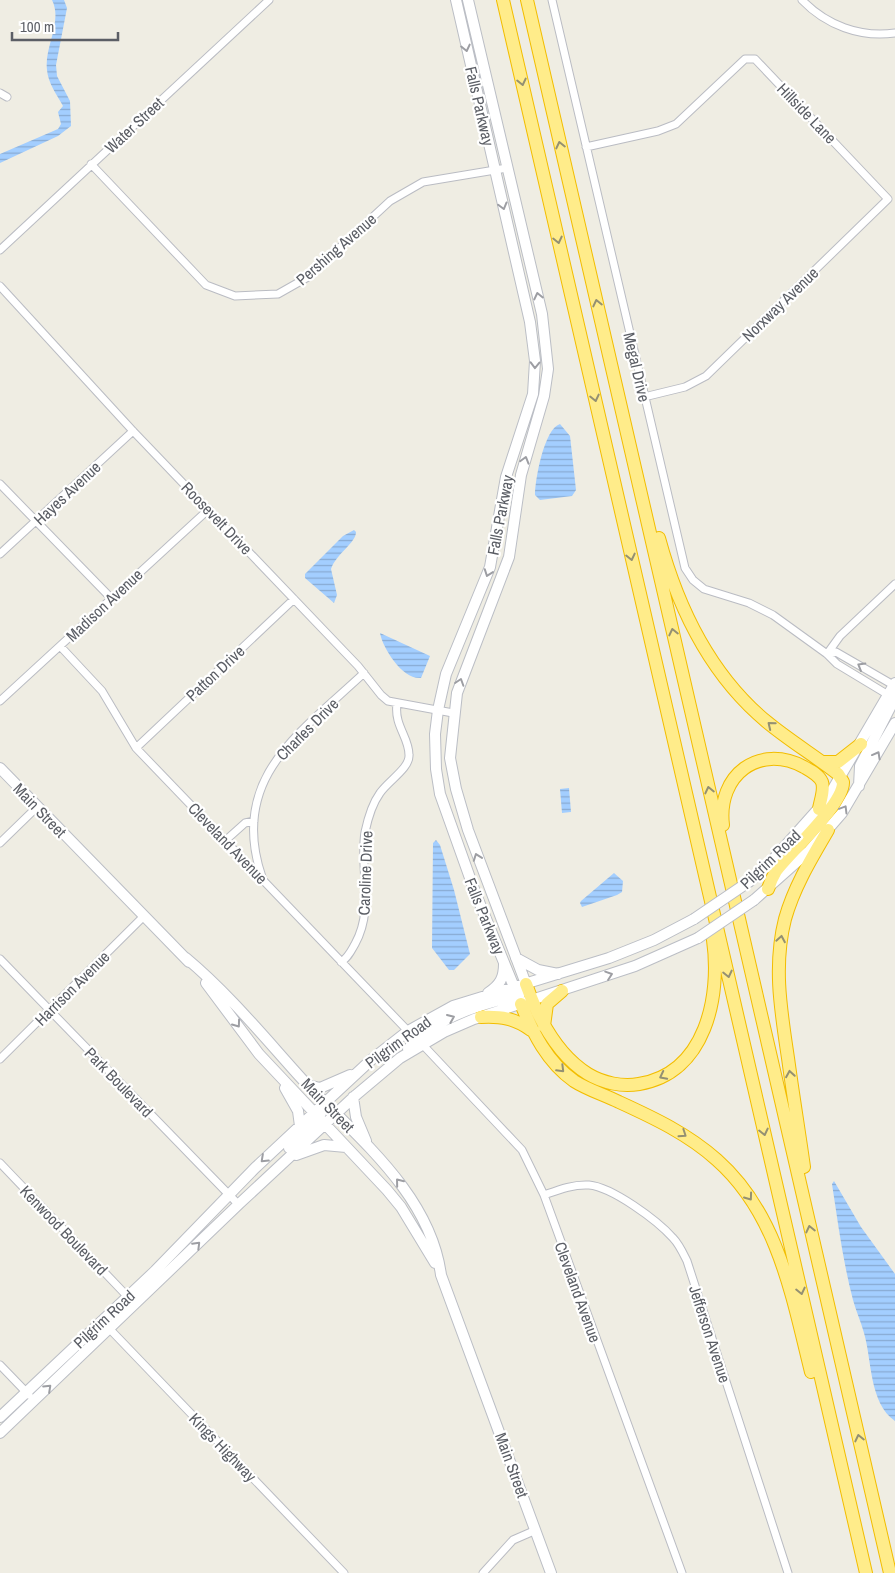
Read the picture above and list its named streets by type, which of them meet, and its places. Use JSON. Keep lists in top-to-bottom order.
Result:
{
  "streets": {
    "street": [
      "Falls Parkway",
      "Hillside Lane",
      "Water Street",
      "Pershing Avenue",
      "Norxway Avenue",
      "Megal Drive",
      "Hayes Avenue",
      "Roosevelt Drive",
      "Madison Avenue",
      "Patton Drive",
      "Charles Drive",
      "Main Street",
      "Cleveland Avenue",
      "Pilgrim Road",
      "Caroline Drive",
      "Harrison Avenue",
      "Park Boulevard",
      "Kenwood Boulevard",
      "Jefferson Avenue",
      "Kings Highway"
    ]
  },
  "crossings": [
    ["Falls Parkway", "Pershing Avenue"],
    ["Falls Parkway", "Roosevelt Drive"],
    ["Falls Parkway", "Pilgrim Road"],
    ["Hillside Lane", "Norxway Avenue"],
    ["Hillside Lane", "Megal Drive"],
    ["Water Street", "Pershing Avenue"],
    ["Norxway Avenue", "Megal Drive"],
    ["Megal Drive", "Pilgrim Road"],
    ["Hayes Avenue", "Roosevelt Drive"],
    ["Roosevelt Drive", "Madison Avenue"],
    ["Roosevelt Drive", "Patton Drive"],
    ["Roosevelt Drive", "Charles Drive"],
    ["Roosevelt Drive", "Caroline Drive"],
    ["Madison Avenue", "Cleveland Avenue"],
    ["Patton Drive", "Cleveland Avenue"],
    ["Charles Drive", "Cleveland Avenue"],
    ["Main Street", "Pilgrim Road"],
    ["Main Street", "Harrison Avenue"],
    ["Cleveland Avenue", "Pilgrim Road"],
    ["Cleveland Avenue", "Caroline Drive"],
    ["Cleveland Avenue", "Jefferson Avenue"],
    ["Pilgrim Road", "Park Boulevard"],
    ["Pilgrim Road", "Kenwood Boulevard"],
    ["Pilgrim Road", "Kings Highway"],
    ["Harrison Avenue", "Park Boulevard"]
  ],
  "scale_bar": "100 m"
}
